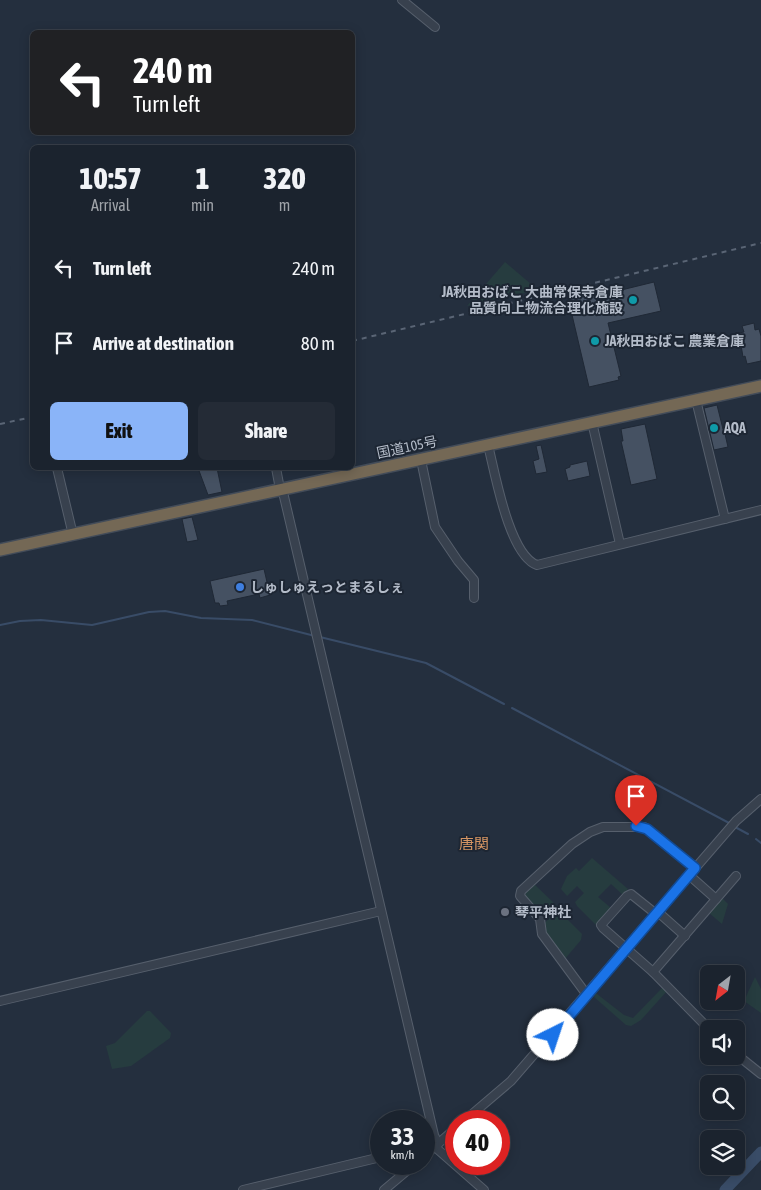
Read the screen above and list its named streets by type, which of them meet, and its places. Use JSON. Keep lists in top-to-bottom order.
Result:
{
  "streets": {
    "highway": ["国道105号"]
  },
  "districts": ["唐関"],
  "places": [
    "JA秋田おばこ 大曲常保寺倉庫 品質向上物流合理化施設",
    "JA秋田おばこ 農業倉庫",
    "AQA",
    "しゅしゅえっとまるしぇ",
    "琴平神社"
  ],
  "north": "bottom left",
  "page": {
    "turn": ["240 m", "Turn left"],
    "eta": [
      "10:57",
      "Arrival",
      "1",
      "min",
      "320",
      "m"
    ],
    "list": [
      {
        "name": "Turn left",
        "value": "240 m"
      },
      {
        "name": "Arrive at destination",
        "value": "80 m"
      }
    ],
    "buttons": ["Exit", "Share"],
    "speed": "33 km/h",
    "limit": "40"
  }
}
